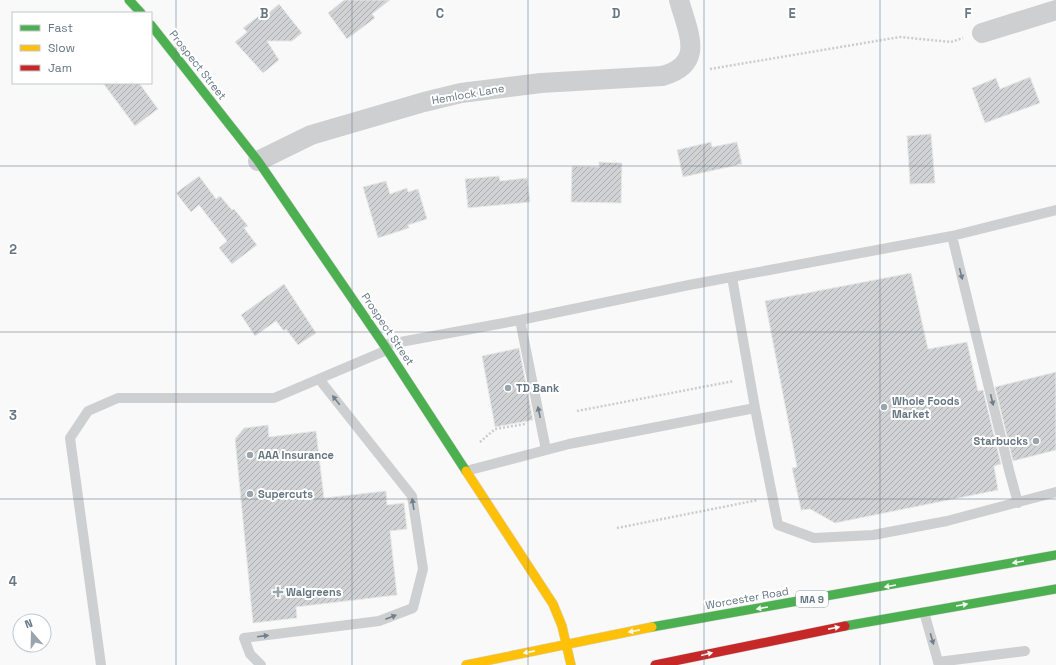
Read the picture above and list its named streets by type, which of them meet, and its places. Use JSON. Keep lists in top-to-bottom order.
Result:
{
  "streets": {
    "main road": ["Prospect Street", "Worcester Road", "MA 9"],
    "street": ["Hemlock Lane"]
  },
  "crossings": [
    ["Prospect Street", "Hemlock Lane"],
    ["Prospect Street", "Worcester Road"]
  ],
  "places": {
    "other": [
      "TD Bank",
      "Whole Foods Market",
      "Starbucks",
      "AAA Insurance",
      "Supercuts"
    ],
    "health": ["Walgreens"]
  },
  "legend": ["Fast", "Slow", "Jam"],
  "north": "top",
  "grid": {
    "columns": [
      "B",
      "C",
      "D",
      "E",
      "F"
    ],
    "rows": ["2", "3", "4"]
  }
}
